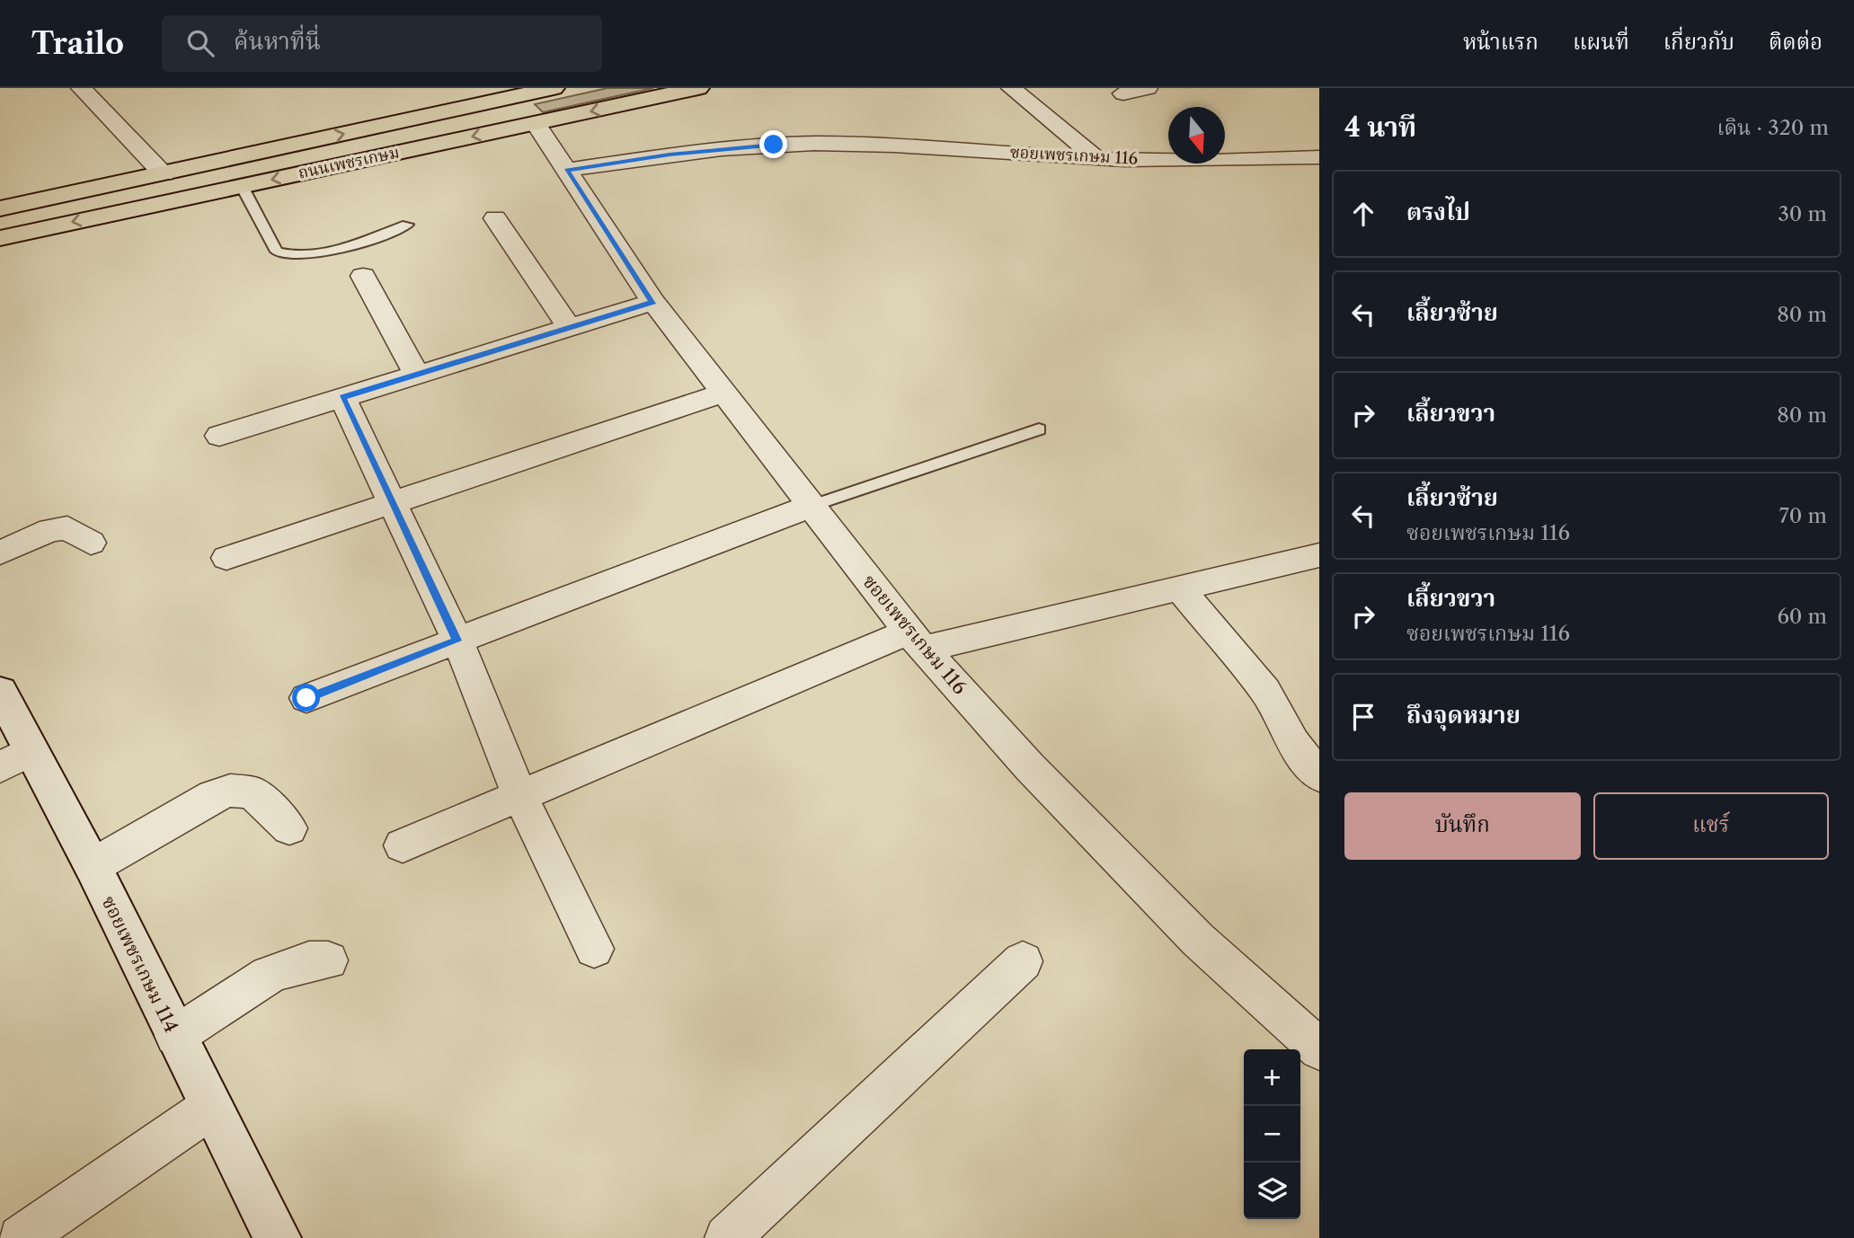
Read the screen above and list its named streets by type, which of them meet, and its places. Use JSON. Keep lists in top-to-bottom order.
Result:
{
  "streets": {
    "main road": ["ถนนเพชรเกษม"],
    "street": ["ซอยเพชรเกษม 116", "ซอยเพชรเกษม 114"]
  },
  "crossings": [
    ["ซอยเพชรเกษม 116", "ถนนเพชรเกษม"]
  ],
  "north": "bottom",
  "page": {
    "header": "Trailo",
    "search": "ค้นหาที่นี่",
    "nav": [
      "หน้าแรก",
      "แผนที่",
      "เกี่ยวกับ",
      "ติดต่อ"
    ],
    "heading": ["4 นาที", "เดิน · 320 m"],
    "list": [
      ["ตรงไป", "30 m"],
      ["เลี้ยวซ้าย", "80 m"],
      ["เลี้ยวขวา", "80 m"],
      ["เลี้ยวซ้าย", "ซอยเพชรเกษม 116", "70 m"],
      ["เลี้ยวขวา", "ซอยเพชรเกษม 116", "60 m"],
      "ถึงจุดหมาย"
    ],
    "buttons": ["บันทึก", "แชร์"],
    "map_buttons": ["+", "−"]
  }
}
